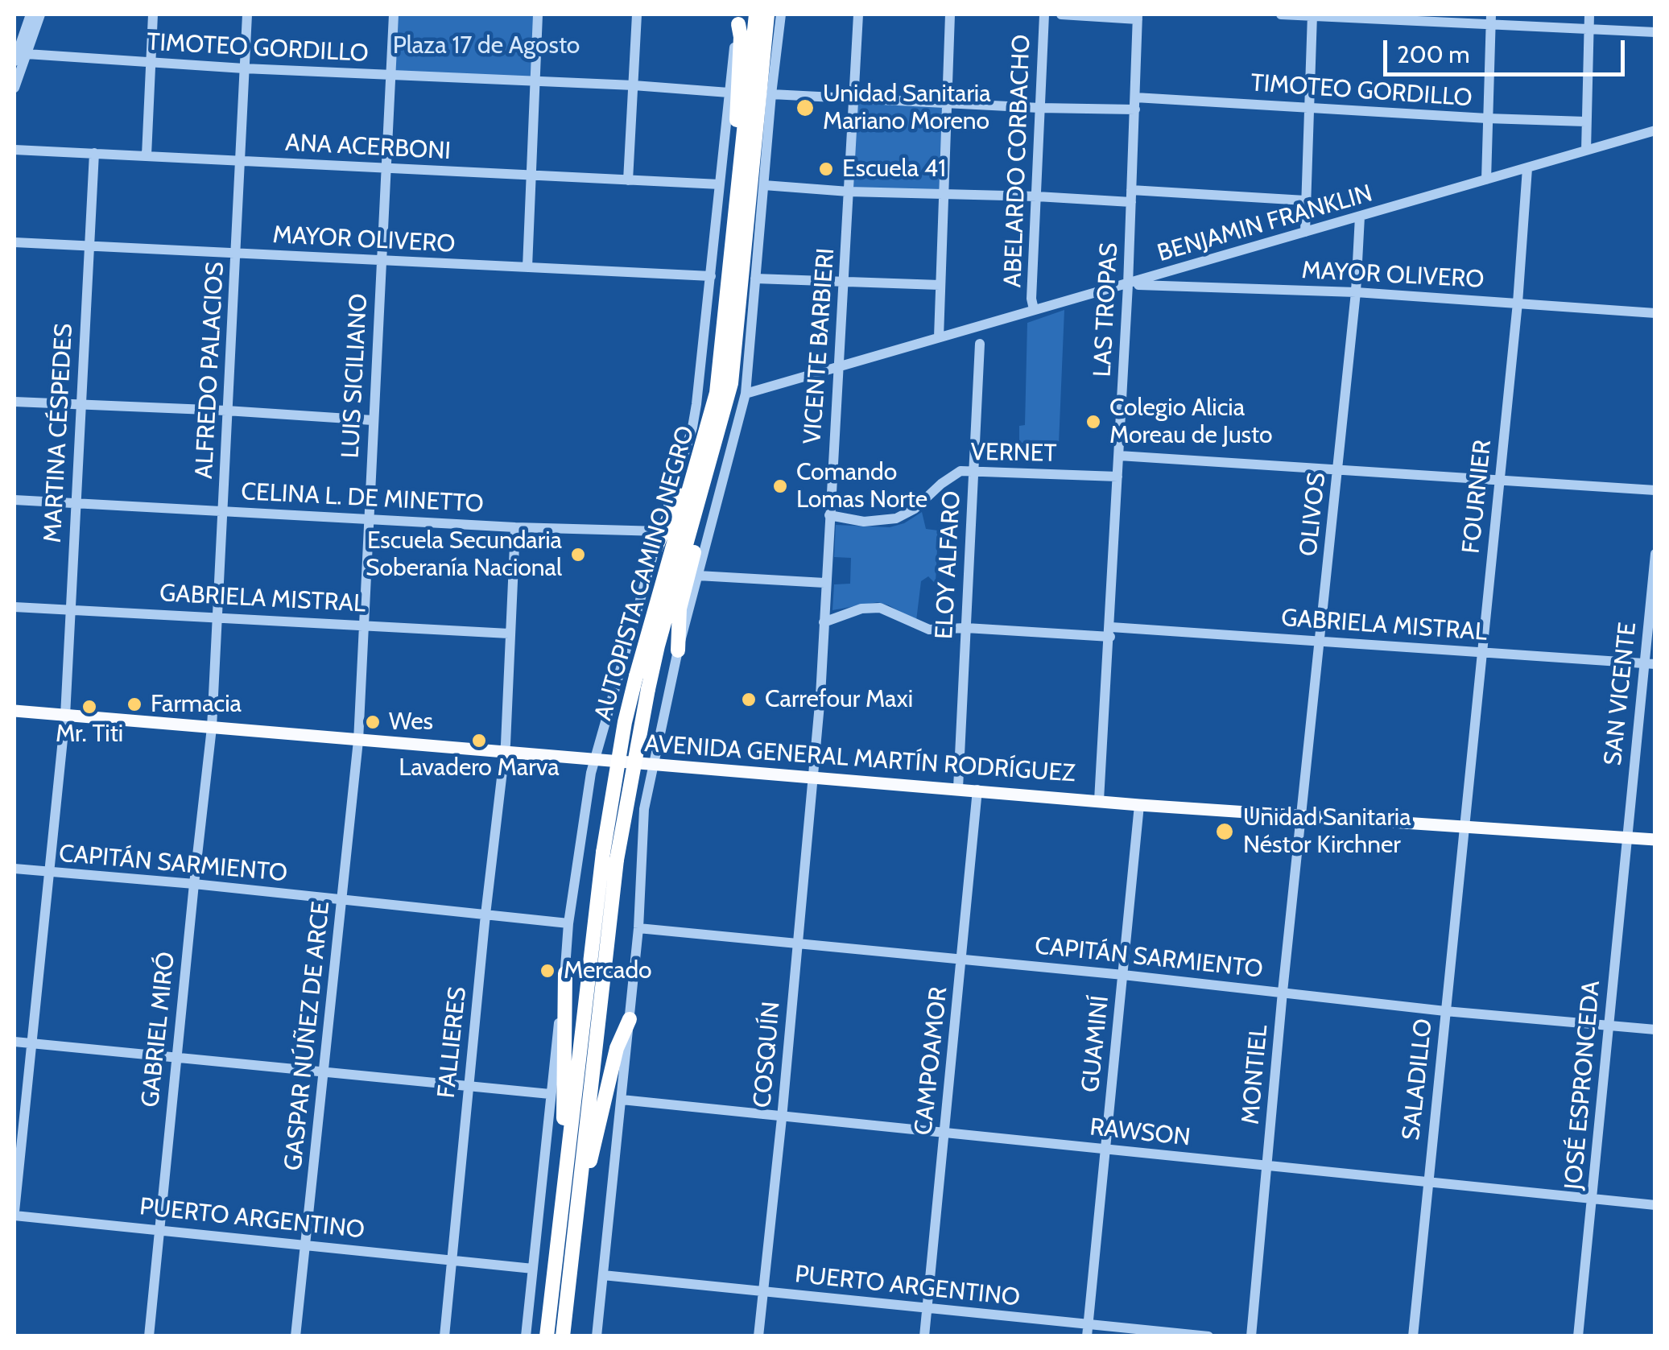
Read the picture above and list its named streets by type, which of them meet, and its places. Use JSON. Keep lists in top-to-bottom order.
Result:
{
  "streets": {
    "highway": ["AUTOPISTA CAMINO NEGRO"],
    "main road": ["AVENIDA GENERAL MARTÍN RODRÍGUEZ"],
    "street": [
      "TIMOTEO GORDILLO",
      "ANA ACERBONI",
      "ABELARDO CORBACHO",
      "BENJAMIN FRANKLIN",
      "MAYOR OLIVERO",
      "LAS TROPAS",
      "VICENTE BARBIERI",
      "ALFREDO PALACIOS",
      "LUIS SICILIANO",
      "MARTINA CÉSPEDES",
      "VERNET",
      "FOURNIER",
      "CELINA L. DE MINETTO",
      "OLIVOS",
      "ELOY ALFARO",
      "GABRIELA MISTRAL",
      "SAN VICENTE",
      "CAPITÁN SARMIENTO",
      "GABRIEL MIRÓ",
      "GASPAR NÚÑEZ DE ARCE",
      "FALLIERES",
      "GUAMINÍ",
      "COSQUÍN",
      "CAMPOAMOR",
      "MONTIEL",
      "SALADILLO",
      "JOSÉ ESPRONCEDA",
      "RAWSON",
      "PUERTO ARGENTINO"
    ]
  },
  "crossings": [
    ["TIMOTEO GORDILLO", "ABELARDO CORBACHO"],
    ["TIMOTEO GORDILLO", "LAS TROPAS"],
    ["TIMOTEO GORDILLO", "VICENTE BARBIERI"],
    ["TIMOTEO GORDILLO", "ALFREDO PALACIOS"],
    ["TIMOTEO GORDILLO", "LUIS SICILIANO"],
    ["ANA ACERBONI", "ALFREDO PALACIOS"],
    ["ANA ACERBONI", "LUIS SICILIANO"],
    ["ANA ACERBONI", "MARTINA CÉSPEDES"],
    ["ABELARDO CORBACHO", "BENJAMIN FRANKLIN"],
    ["BENJAMIN FRANKLIN", "MAYOR OLIVERO"],
    ["BENJAMIN FRANKLIN", "LAS TROPAS"],
    ["BENJAMIN FRANKLIN", "VICENTE BARBIERI"],
    ["BENJAMIN FRANKLIN", "FOURNIER"],
    ["BENJAMIN FRANKLIN", "OLIVOS"],
    ["MAYOR OLIVERO", "LAS TROPAS"],
    ["MAYOR OLIVERO", "ALFREDO PALACIOS"],
    ["MAYOR OLIVERO", "LUIS SICILIANO"],
    ["MAYOR OLIVERO", "MARTINA CÉSPEDES"],
    ["MAYOR OLIVERO", "FOURNIER"],
    ["MAYOR OLIVERO", "OLIVOS"],
    ["LAS TROPAS", "VERNET"],
    ["LAS TROPAS", "GABRIELA MISTRAL"],
    ["LAS TROPAS", "AVENIDA GENERAL MARTÍN RODRÍGUEZ"],
    ["VICENTE BARBIERI", "VERNET"],
    ["VICENTE BARBIERI", "GABRIELA MISTRAL"],
    ["VICENTE BARBIERI", "AVENIDA GENERAL MARTÍN RODRÍGUEZ"],
    ["VICENTE BARBIERI", "COSQUÍN"],
    ["ALFREDO PALACIOS", "CELINA L. DE MINETTO"],
    ["ALFREDO PALACIOS", "GABRIELA MISTRAL"],
    ["ALFREDO PALACIOS", "AVENIDA GENERAL MARTÍN RODRÍGUEZ"],
    ["ALFREDO PALACIOS", "GABRIEL MIRÓ"],
    ["LUIS SICILIANO", "CELINA L. DE MINETTO"],
    ["LUIS SICILIANO", "GABRIELA MISTRAL"],
    ["LUIS SICILIANO", "AVENIDA GENERAL MARTÍN RODRÍGUEZ"],
    ["LUIS SICILIANO", "GASPAR NÚÑEZ DE ARCE"],
    ["MARTINA CÉSPEDES", "CELINA L. DE MINETTO"],
    ["MARTINA CÉSPEDES", "GABRIELA MISTRAL"],
    ["MARTINA CÉSPEDES", "AVENIDA GENERAL MARTÍN RODRÍGUEZ"],
    ["MARTINA CÉSPEDES", "CAPITÁN SARMIENTO"],
    ["MARTINA CÉSPEDES", "PUERTO ARGENTINO"],
    ["VERNET", "ELOY ALFARO"],
    ["FOURNIER", "GABRIELA MISTRAL"],
    ["FOURNIER", "AVENIDA GENERAL MARTÍN RODRÍGUEZ"],
    ["FOURNIER", "SALADILLO"],
    ["CELINA L. DE MINETTO", "FALLIERES"],
    ["OLIVOS", "GABRIELA MISTRAL"],
    ["OLIVOS", "AVENIDA GENERAL MARTÍN RODRÍGUEZ"],
    ["OLIVOS", "MONTIEL"],
    ["ELOY ALFARO", "GABRIELA MISTRAL"],
    ["ELOY ALFARO", "AVENIDA GENERAL MARTÍN RODRÍGUEZ"],
    ["GABRIELA MISTRAL", "SAN VICENTE"],
    ["GABRIELA MISTRAL", "FALLIERES"],
    ["SAN VICENTE", "AVENIDA GENERAL MARTÍN RODRÍGUEZ"],
    ["SAN VICENTE", "JOSÉ ESPRONCEDA"],
    ["AVENIDA GENERAL MARTÍN RODRÍGUEZ", "GABRIEL MIRÓ"],
    ["AVENIDA GENERAL MARTÍN RODRÍGUEZ", "GASPAR NÚÑEZ DE ARCE"],
    ["AVENIDA GENERAL MARTÍN RODRÍGUEZ", "FALLIERES"],
    ["AVENIDA GENERAL MARTÍN RODRÍGUEZ", "GUAMINÍ"],
    ["AVENIDA GENERAL MARTÍN RODRÍGUEZ", "COSQUÍN"],
    ["AVENIDA GENERAL MARTÍN RODRÍGUEZ", "CAMPOAMOR"],
    ["AVENIDA GENERAL MARTÍN RODRÍGUEZ", "MONTIEL"],
    ["AVENIDA GENERAL MARTÍN RODRÍGUEZ", "SALADILLO"],
    ["AVENIDA GENERAL MARTÍN RODRÍGUEZ", "JOSÉ ESPRONCEDA"],
    ["CAPITÁN SARMIENTO", "GABRIEL MIRÓ"],
    ["CAPITÁN SARMIENTO", "GASPAR NÚÑEZ DE ARCE"],
    ["CAPITÁN SARMIENTO", "FALLIERES"],
    ["CAPITÁN SARMIENTO", "GUAMINÍ"],
    ["CAPITÁN SARMIENTO", "COSQUÍN"],
    ["CAPITÁN SARMIENTO", "CAMPOAMOR"],
    ["CAPITÁN SARMIENTO", "MONTIEL"],
    ["CAPITÁN SARMIENTO", "SALADILLO"],
    ["CAPITÁN SARMIENTO", "JOSÉ ESPRONCEDA"],
    ["GABRIEL MIRÓ", "PUERTO ARGENTINO"],
    ["GASPAR NÚÑEZ DE ARCE", "PUERTO ARGENTINO"],
    ["FALLIERES", "PUERTO ARGENTINO"],
    ["GUAMINÍ", "RAWSON"],
    ["GUAMINÍ", "PUERTO ARGENTINO"],
    ["COSQUÍN", "RAWSON"],
    ["COSQUÍN", "PUERTO ARGENTINO"],
    ["CAMPOAMOR", "RAWSON"],
    ["CAMPOAMOR", "PUERTO ARGENTINO"],
    ["MONTIEL", "RAWSON"],
    ["SALADILLO", "RAWSON"],
    ["JOSÉ ESPRONCEDA", "RAWSON"]
  ],
  "parks": ["Plaza 17 de Agosto"],
  "places": [
    "Unidad Sanitaria Mariano Moreno",
    "Escuela 41",
    "Colegio Alicia Moreau de Justo",
    "Comando Lomas Norte",
    "Escuela Secundaria Soberanía Nacional",
    "Carrefour Maxi",
    "Farmacia",
    "Mr. Titi",
    "Wes",
    "Lavadero Marva",
    "Unidad Sanitaria Néstor Kirchner",
    "Mercado"
  ],
  "scale_bar": "200 m"
}
